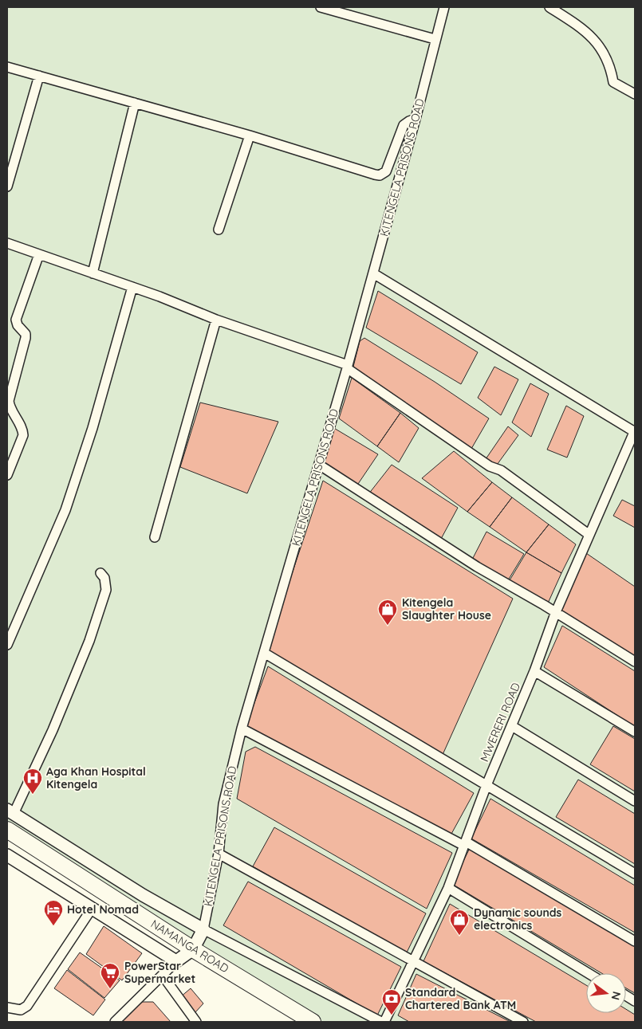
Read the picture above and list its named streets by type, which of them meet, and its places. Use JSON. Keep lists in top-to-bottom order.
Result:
{
  "streets": {
    "highway": ["NAMANGA ROAD"],
    "street": ["KITENGELA PRISONS ROAD", "MWERERI ROAD"]
  },
  "crossings": [
    ["KITENGELA PRISONS ROAD", "NAMANGA ROAD"]
  ],
  "places": {
    "shop": ["Kitengela Slaughter House", "Dynamic sounds electronics"],
    "hospital": ["Aga Khan Hospital Kitengela"],
    "hotel": ["Hotel Nomad"],
    "supermarket": ["PowerStar Supermarket"],
    "bank": ["Standard Chartered Bank ATM"]
  },
  "north": "right"
}
